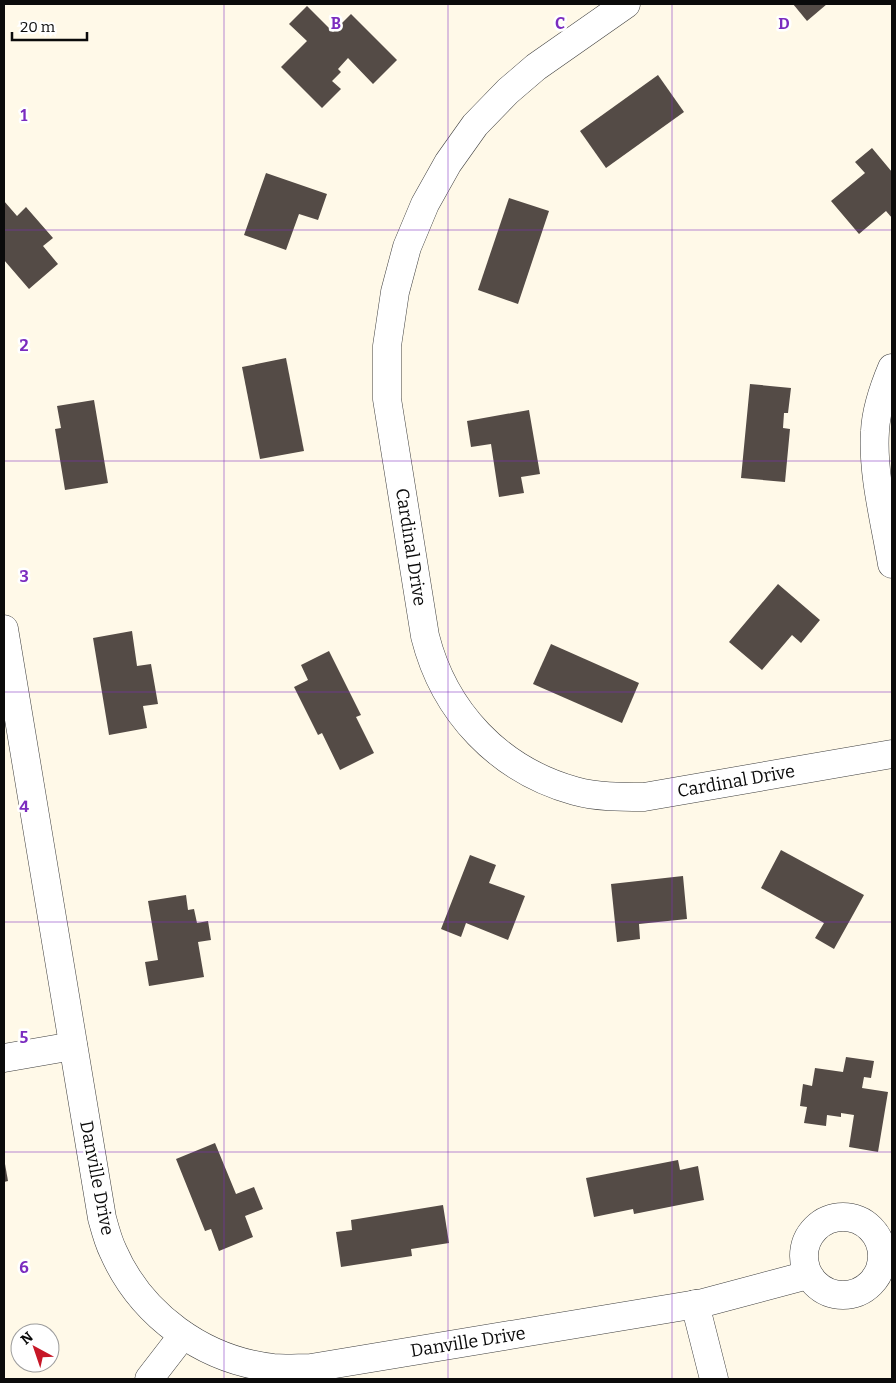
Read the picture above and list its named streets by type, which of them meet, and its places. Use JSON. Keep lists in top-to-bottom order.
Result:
{
  "streets": {
    "street": ["Cardinal Drive", "Danville Drive"]
  },
  "scale_bar": "20 m",
  "north": "top left",
  "grid": {
    "columns": ["B", "C", "D"],
    "rows": [
      "1",
      "2",
      "3",
      "4",
      "5",
      "6"
    ]
  }
}
